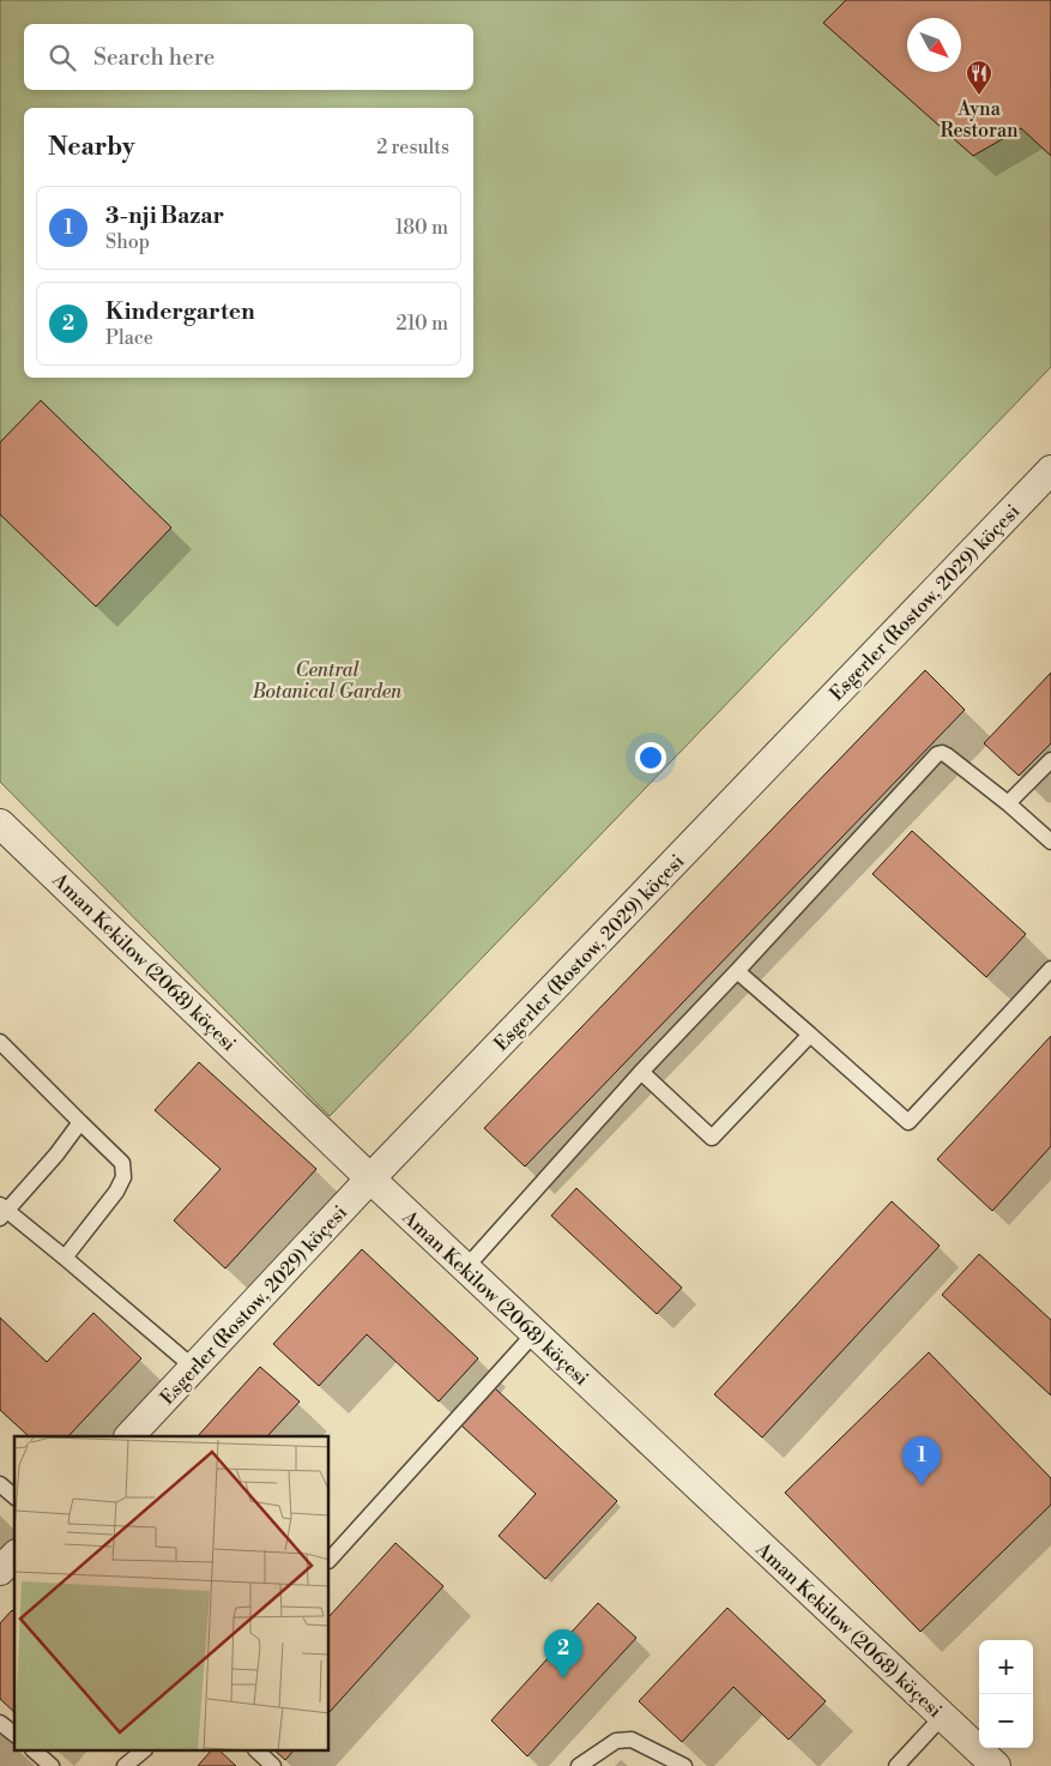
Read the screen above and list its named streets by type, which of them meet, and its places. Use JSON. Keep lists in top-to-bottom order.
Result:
{
  "streets": {
    "street": ["Esgerler (Rostow, 2029) köçesi", "Aman Kekilow (2068) köçesi"]
  },
  "crossings": [
    ["Esgerler (Rostow, 2029) köçesi", "Aman Kekilow (2068) köçesi"]
  ],
  "parks": ["Central Botanical Garden"],
  "places": {
    "restaurant": ["Ayna Restoran"]
  },
  "north": "bottom right",
  "page": {
    "search": "Search here",
    "heading": ["Nearby", "2 results"],
    "list": [
      {
        "mark": "1",
        "name": "3-nji Bazar",
        "note": "Shop",
        "value": "180 m"
      },
      {
        "mark": "2",
        "name": "Kindergarten",
        "note": "Place",
        "value": "210 m"
      }
    ],
    "pins": ["1", "2"],
    "map_buttons": ["+", "−"]
  }
}
